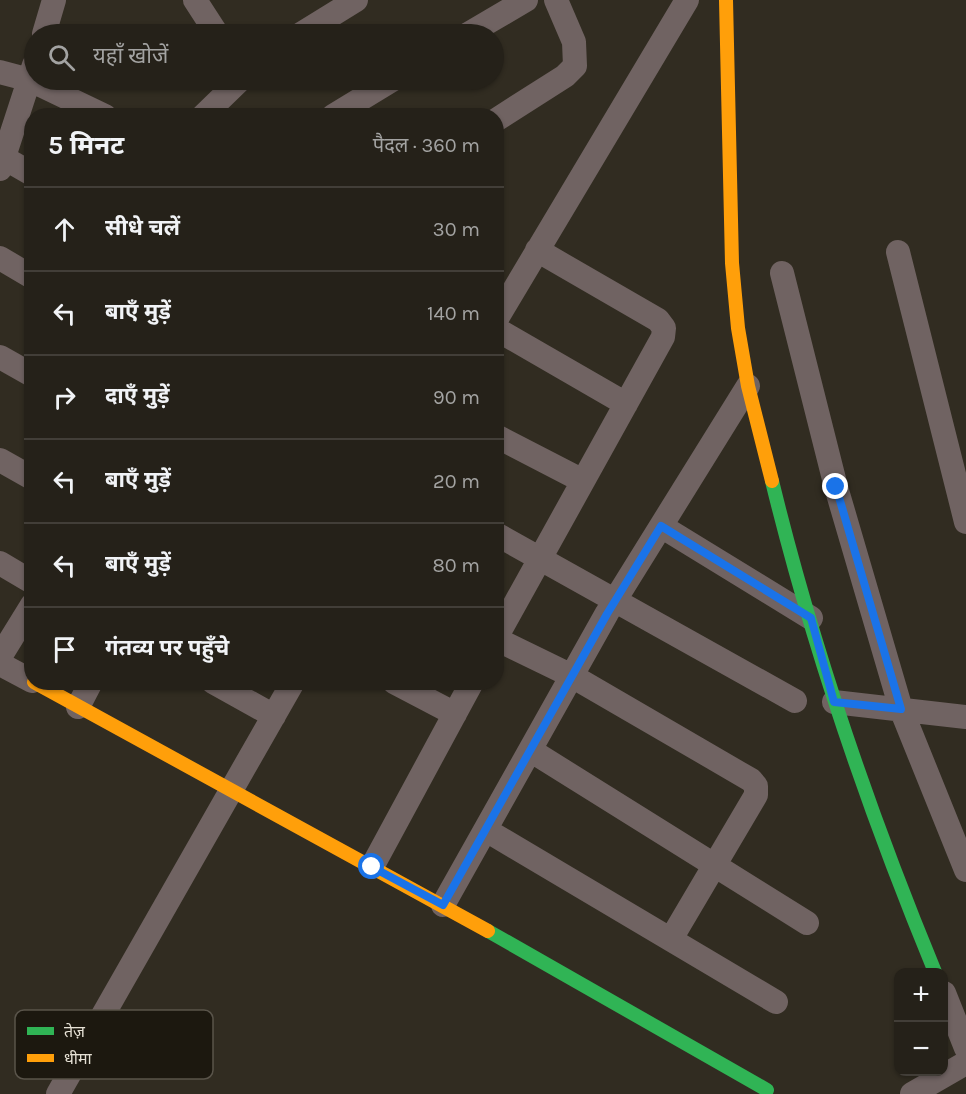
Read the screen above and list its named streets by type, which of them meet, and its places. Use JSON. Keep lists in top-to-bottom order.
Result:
{
  "legend": ["तेज़", "धीमा"],
  "page": {
    "search": "यहाँ खोजें",
    "heading": ["5 मिनट", "पैदल · 360 m"],
    "list": [
      ["सीधे चलें", "30 m"],
      ["बाएँ मुड़ें", "140 m"],
      ["दाएँ मुड़ें", "90 m"],
      ["बाएँ मुड़ें", "20 m"],
      ["बाएँ मुड़ें", "80 m"],
      "गंतव्य पर पहुँचे"
    ],
    "map_buttons": ["+", "−"]
  }
}
